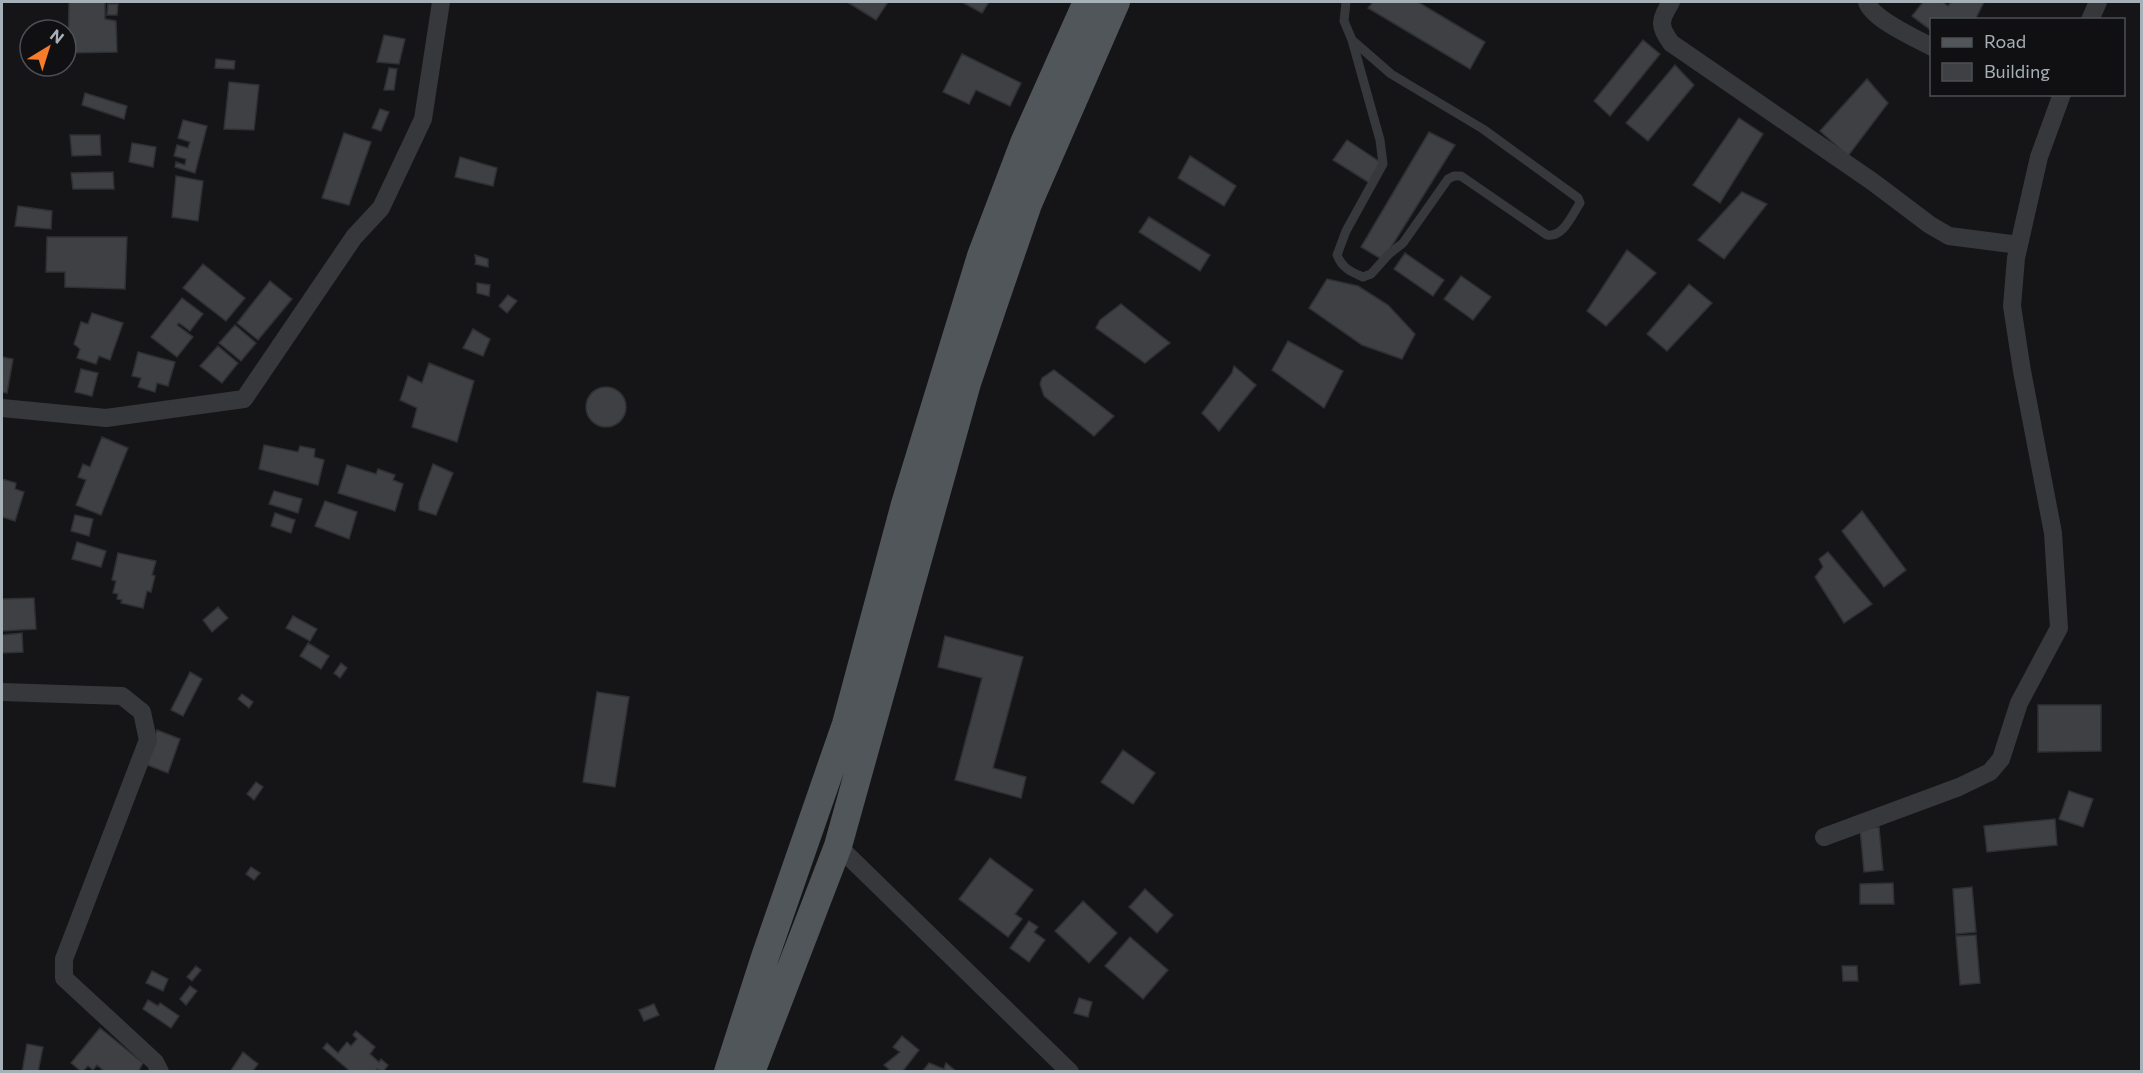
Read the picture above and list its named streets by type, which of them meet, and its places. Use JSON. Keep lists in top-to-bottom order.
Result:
{
  "legend": ["Road", "Building"],
  "north": "top right"
}
